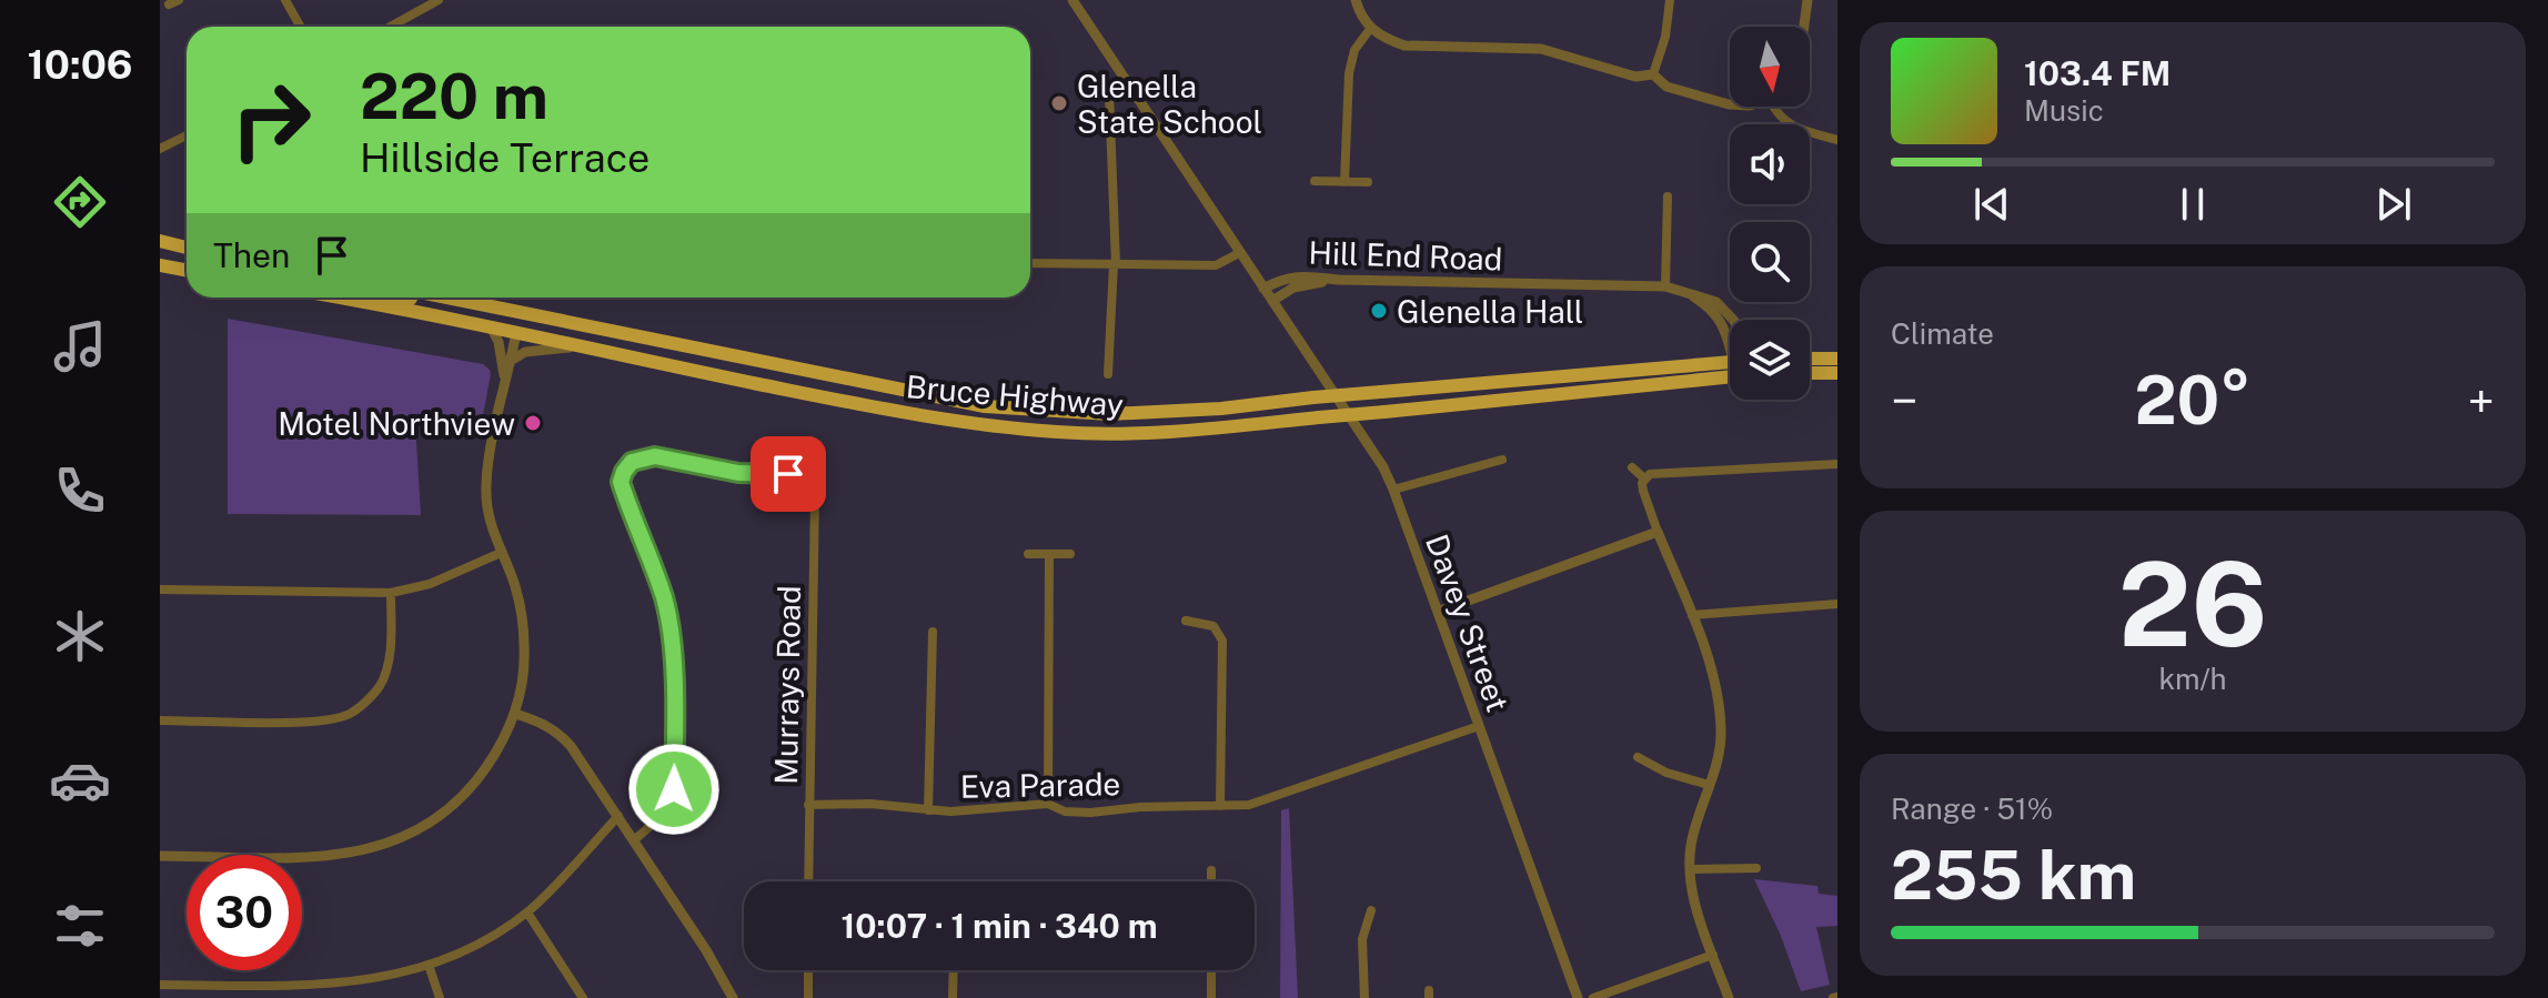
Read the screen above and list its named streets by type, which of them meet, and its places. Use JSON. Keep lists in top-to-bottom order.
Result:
{
  "streets": {
    "highway": ["Bruce Highway"],
    "street": [
      "Hill End Road",
      "Davey Street",
      "Murrays Road",
      "Eva Parade"
    ]
  },
  "crossings": [
    ["Hill End Road", "Davey Street"],
    ["Davey Street", "Eva Parade"],
    ["Murrays Road", "Eva Parade"]
  ],
  "places": ["Glenella State School", "Glenella Hall", "Motel Northview"],
  "north": "bottom",
  "page": {
    "tabs": "10:06",
    "turn": ["220 m", "Hillside Terrace"],
    "song": ["103.4 FM", "Music"],
    "then": "Then",
    "tile": [
      "Climate",
      ["26", "km/h"],
      ["Range · 51%", "255 km"]
    ],
    "heat": ["−", "20°", "+"],
    "limit": "30",
    "trip": "10:07 · 1 min · 340 m"
  }
}
